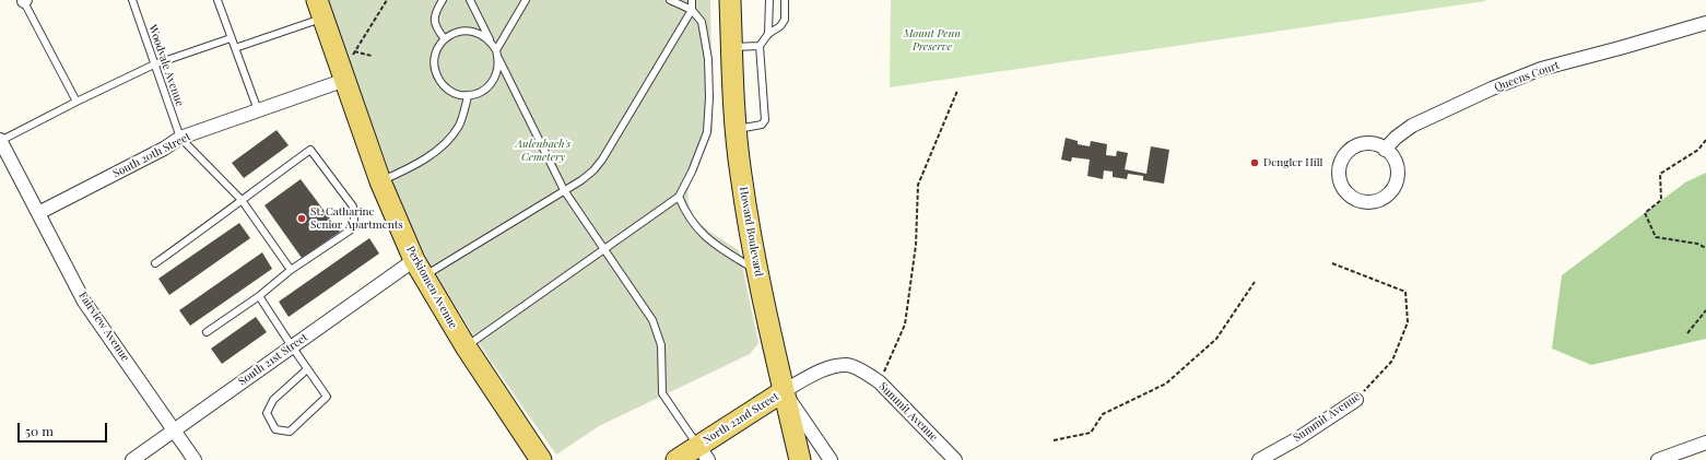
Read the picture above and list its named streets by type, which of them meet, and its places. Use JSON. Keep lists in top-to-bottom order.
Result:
{
  "streets": {
    "main road": ["Howard Boulevard", "Perkiomen Avenue", "North 22nd Street"],
    "street": [
      "Queens Court",
      "South 20th Street",
      "Fairview Avenue",
      "South 21st Street",
      "Summit Avenue"
    ],
    "lane": ["Woodvale Avenue"]
  },
  "crossings": [
    ["Woodvale Avenue", "South 20th Street"],
    ["South 20th Street", "Perkiomen Avenue"],
    ["South 20th Street", "Fairview Avenue"],
    ["Howard Boulevard", "Summit Avenue"],
    ["Howard Boulevard", "North 22nd Street"],
    ["Perkiomen Avenue", "South 21st Street"],
    ["Fairview Avenue", "South 21st Street"],
    ["Summit Avenue", "North 22nd Street"]
  ],
  "parks": ["Mount Penn Preserve", "Aulenbach's Cemetery"],
  "places": ["Dengler Hill", "St. Catharine Senior Apartments"],
  "scale_bar": "50 m"
}
